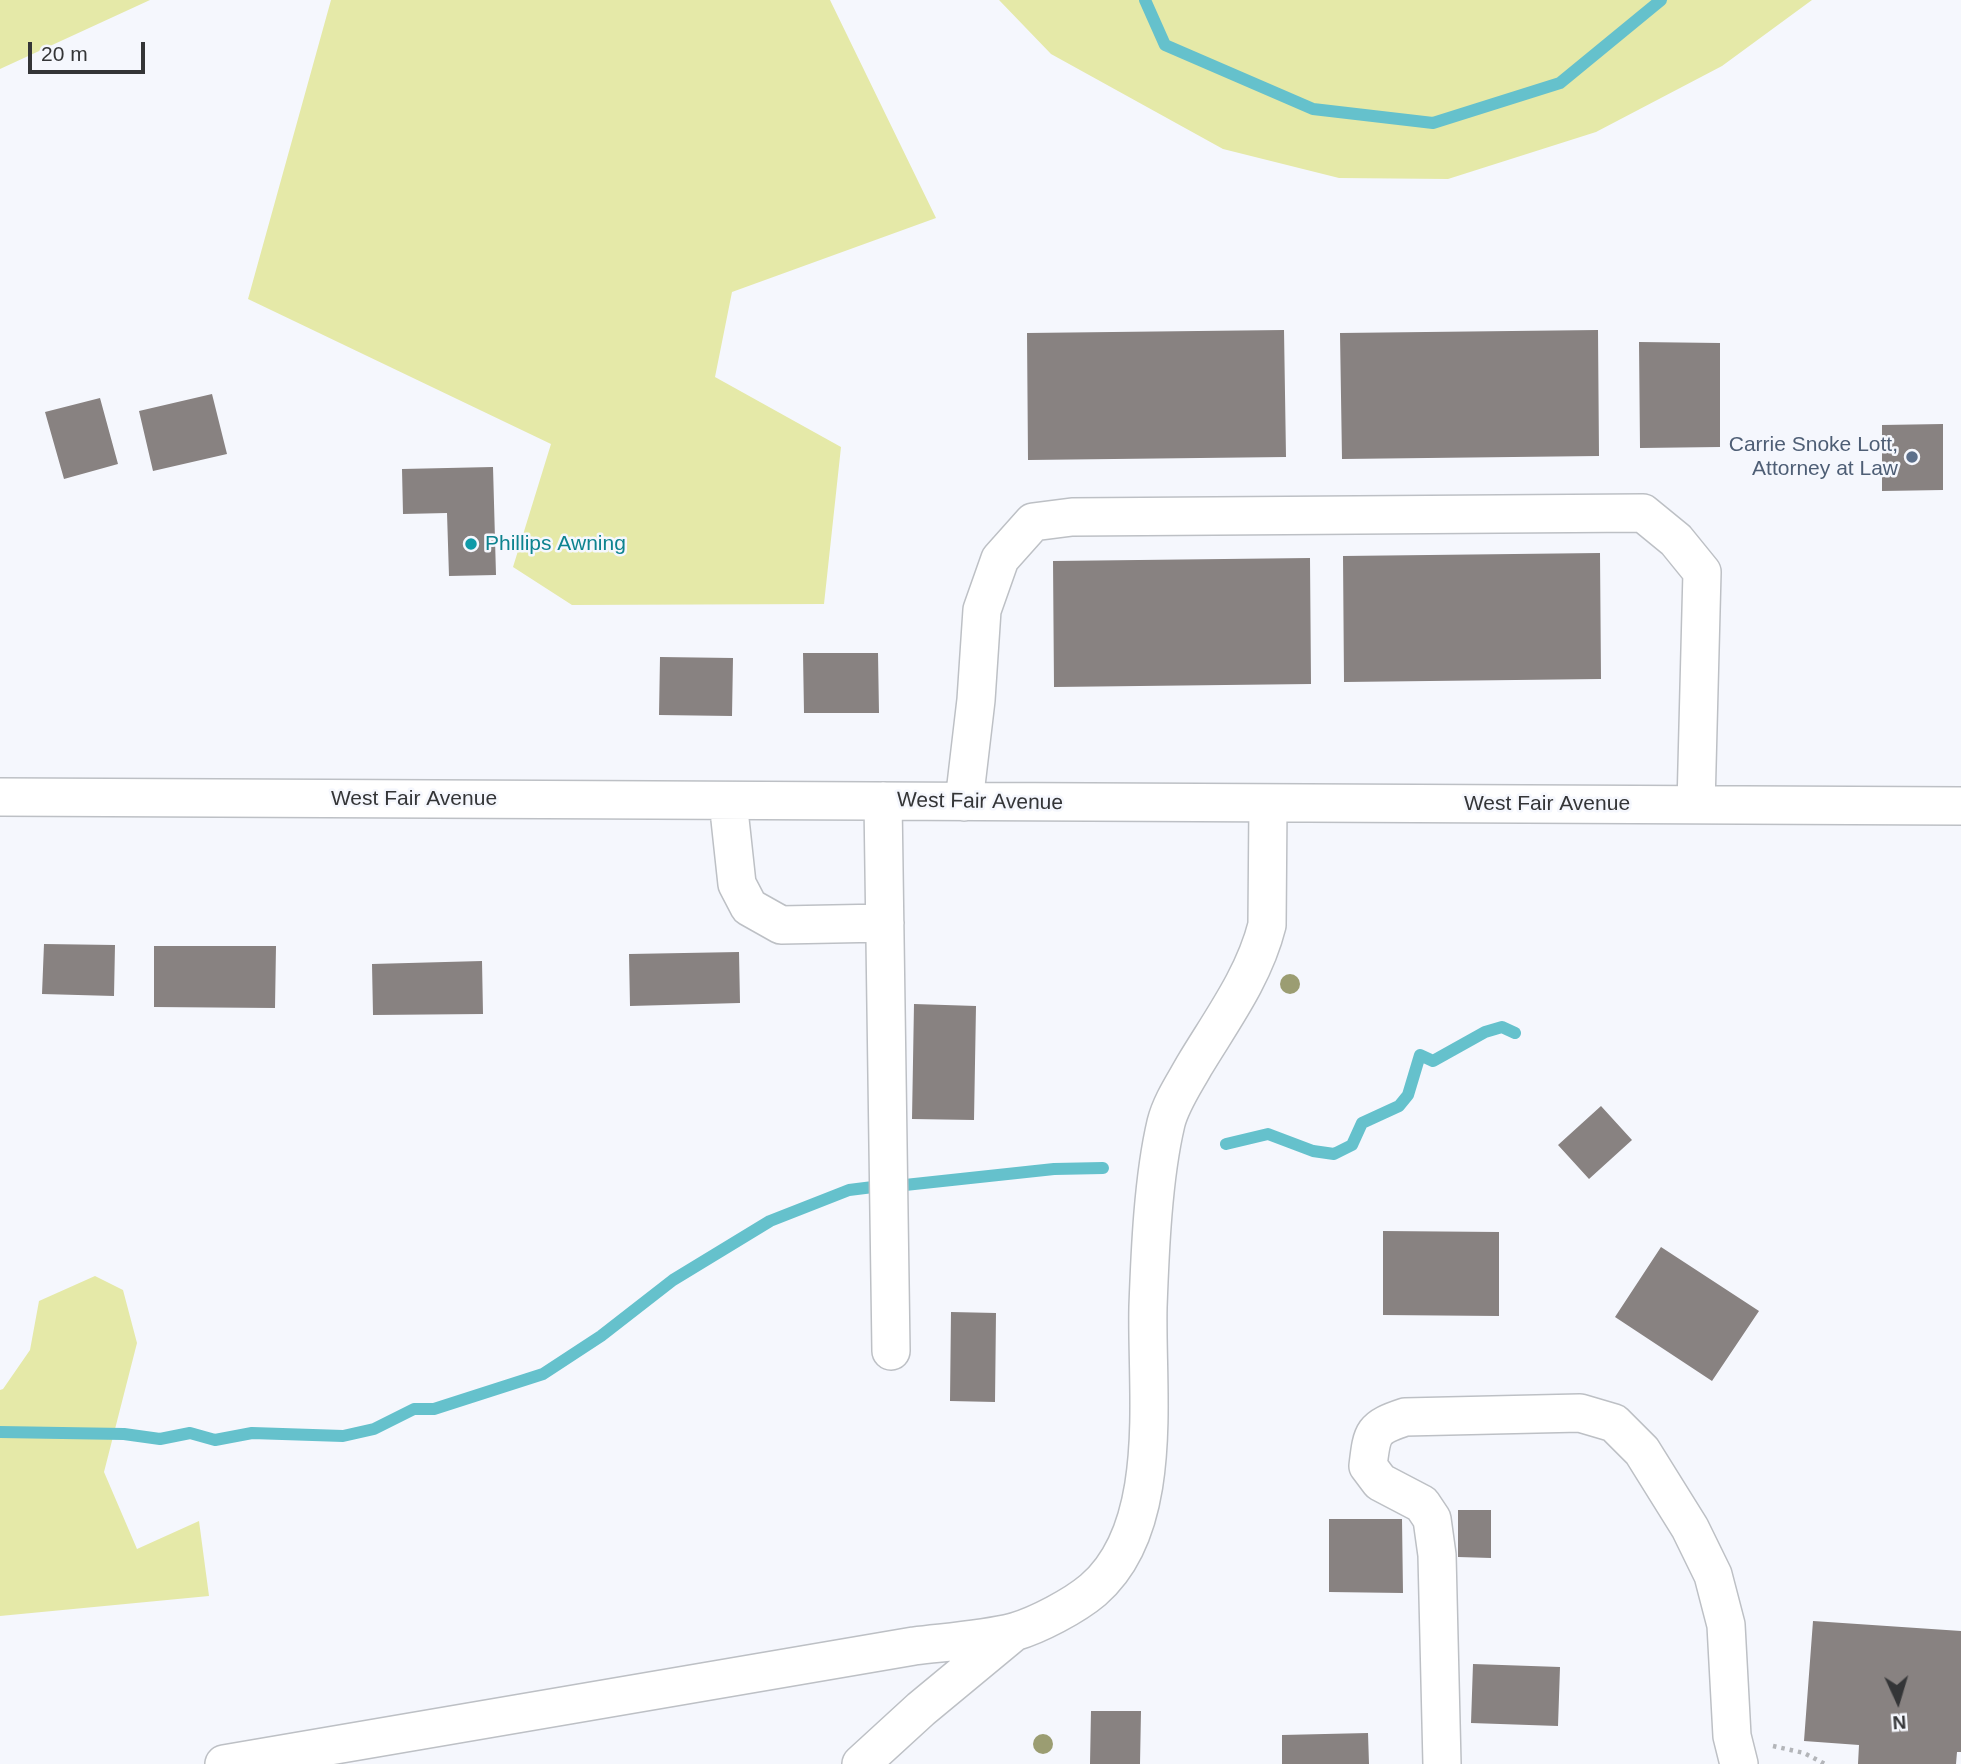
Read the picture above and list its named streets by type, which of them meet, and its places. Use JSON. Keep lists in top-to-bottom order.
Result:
{
  "streets": {
    "street": ["West Fair Avenue"]
  },
  "places": ["Carrie Snoke Lott, Attorney at Law", "Phillips Awning"],
  "scale_bar": "20 m",
  "north": "bottom"
}
